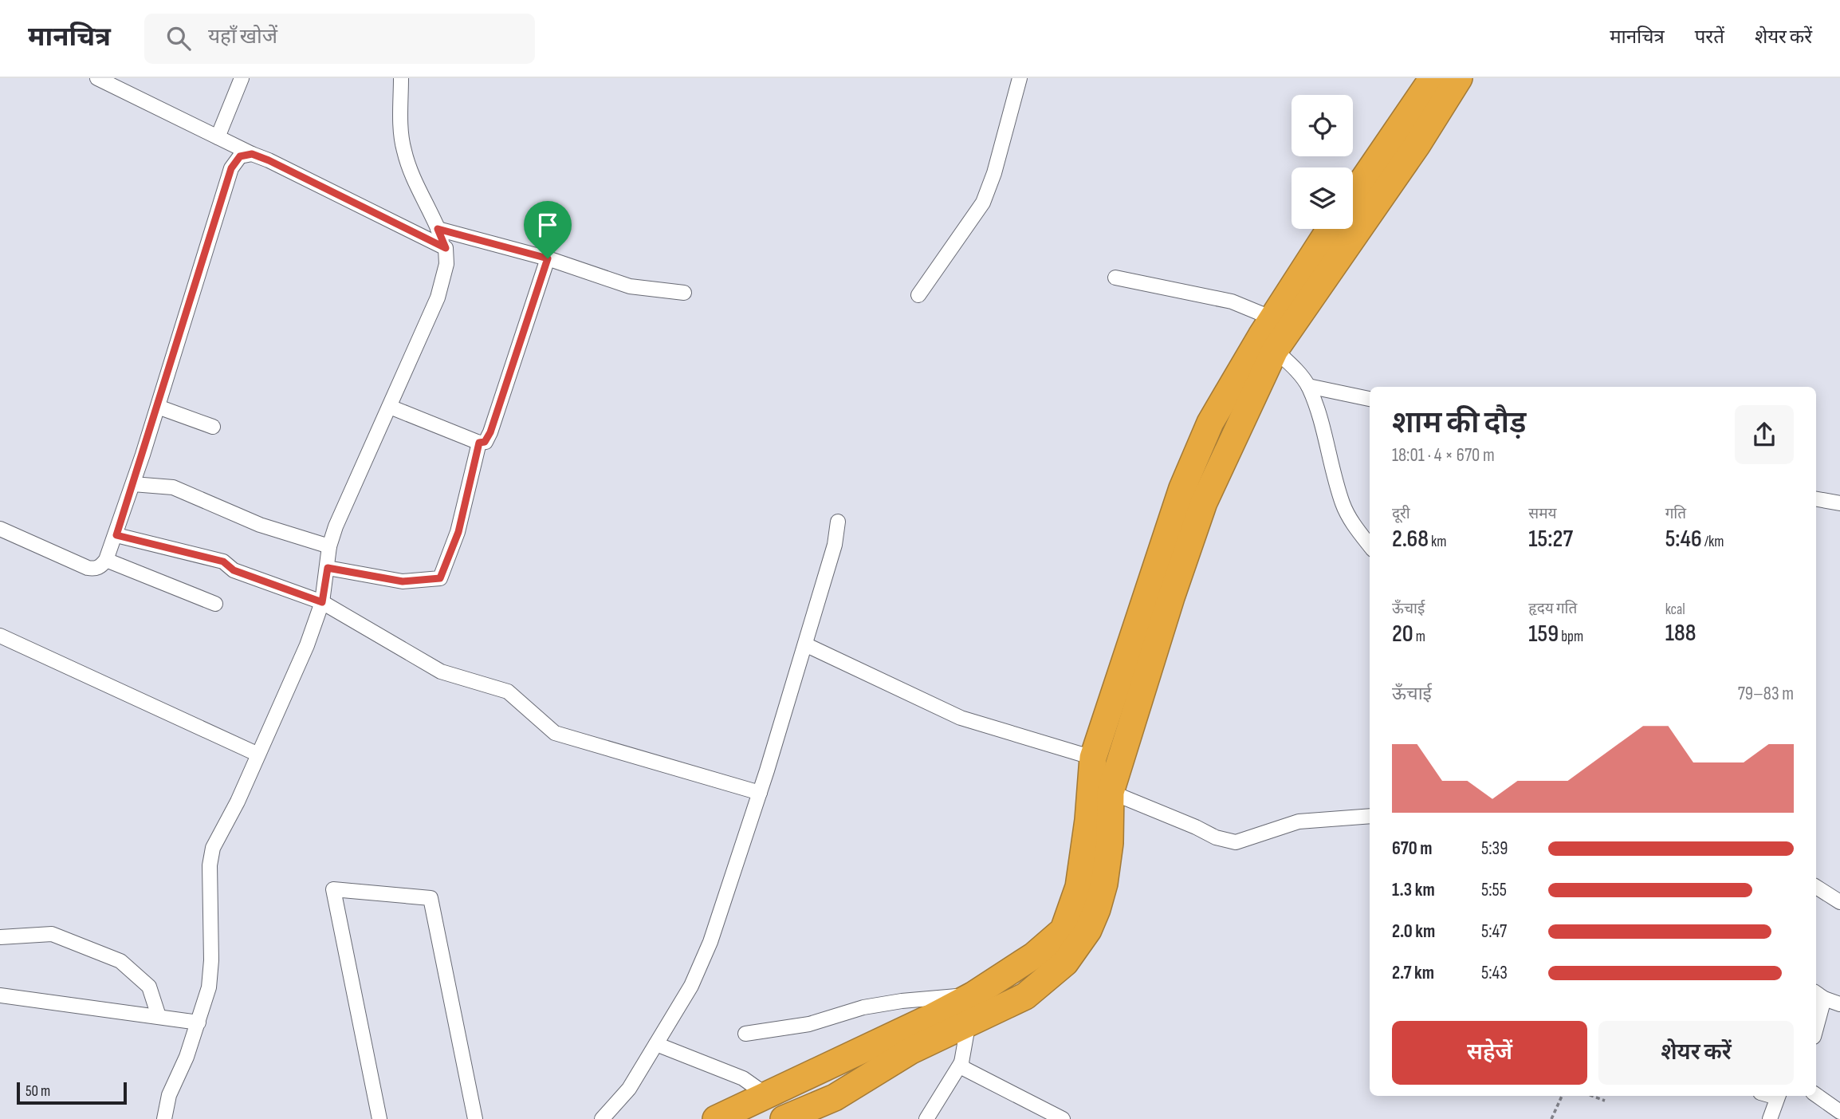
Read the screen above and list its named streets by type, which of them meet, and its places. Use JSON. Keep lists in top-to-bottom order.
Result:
{
  "scale_bar": "50 m",
  "page": {
    "header": "मानचित्र",
    "search": "यहाँ खोजें",
    "nav": ["मानचित्र", "परतें", "शेयर करें"],
    "heading": ["शाम की दौड़", "18:01 · 4 × 670 m"],
    "stats": [
      ["दूरी", "2.68 km"],
      ["समय", "15:27"],
      ["गति", "5:46 /km"],
      ["ऊँचाई", "20 m"],
      ["हृदय गति", "159 bpm"],
      ["kcal", "188"]
    ],
    "chart": ["ऊँचाई", "79–83 m"],
    "list": [
      {
        "name": "670 m",
        "note": "5:39"
      },
      {
        "name": "1.3 km",
        "note": "5:55"
      },
      {
        "name": "2.0 km",
        "note": "5:47"
      },
      {
        "name": "2.7 km",
        "note": "5:43"
      }
    ],
    "buttons": ["सहेजें", "शेयर करें"],
    "scale": "50 m"
  }
}
